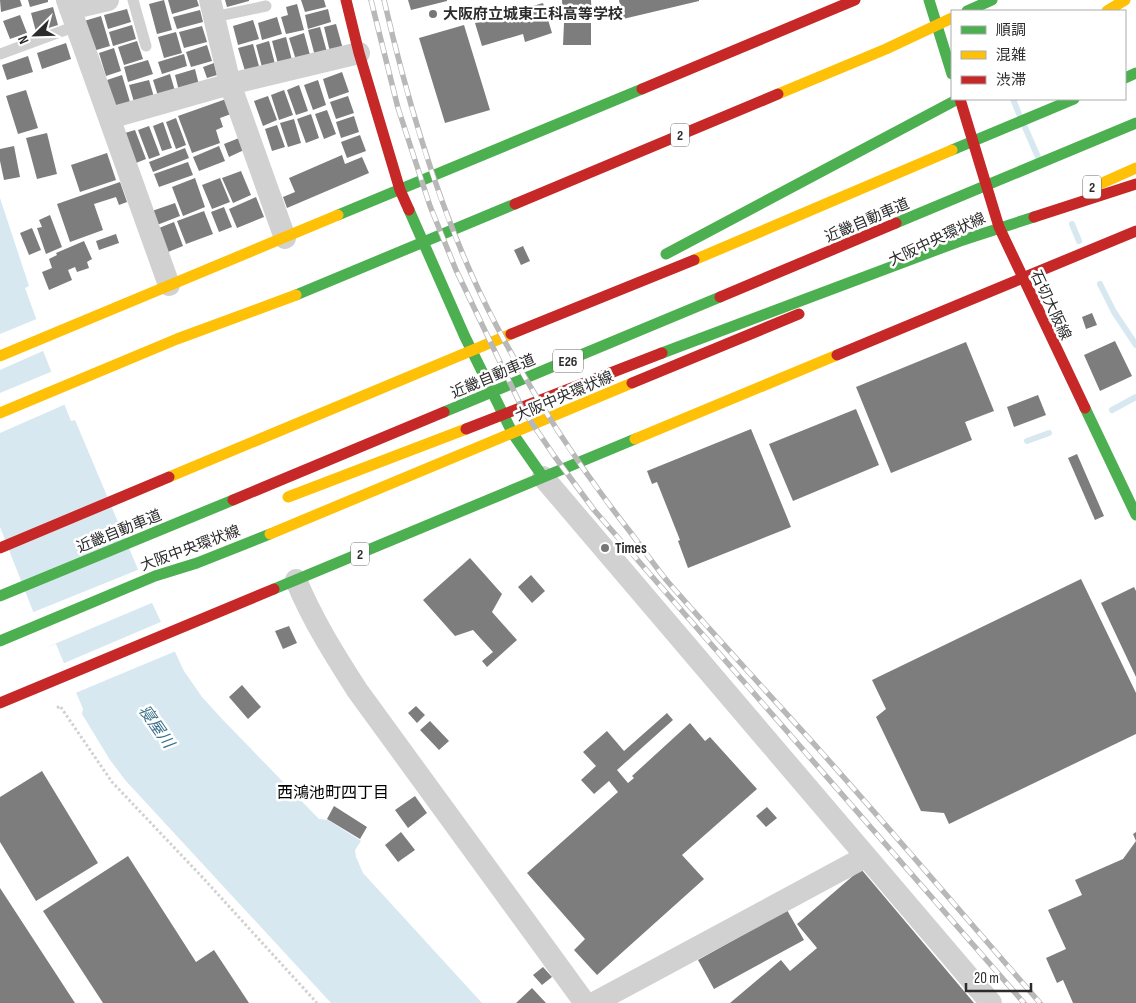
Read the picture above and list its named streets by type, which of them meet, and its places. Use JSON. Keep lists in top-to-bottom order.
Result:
{
  "streets": {
    "main road": [
      "2",
      "近畿自動車道",
      "大阪中央環状線",
      "石切大阪線",
      "E26"
    ]
  },
  "crossings": [
    ["2", "石切大阪線"],
    ["大阪中央環状線", "石切大阪線"]
  ],
  "districts": ["西鴻池町四丁目"],
  "water": ["寝屋川"],
  "places": ["大阪府立城東工科高等学校", "Times"],
  "legend": ["順調", "混雑", "渋滞"],
  "scale_bar": "20 m",
  "north": "bottom left"
}
